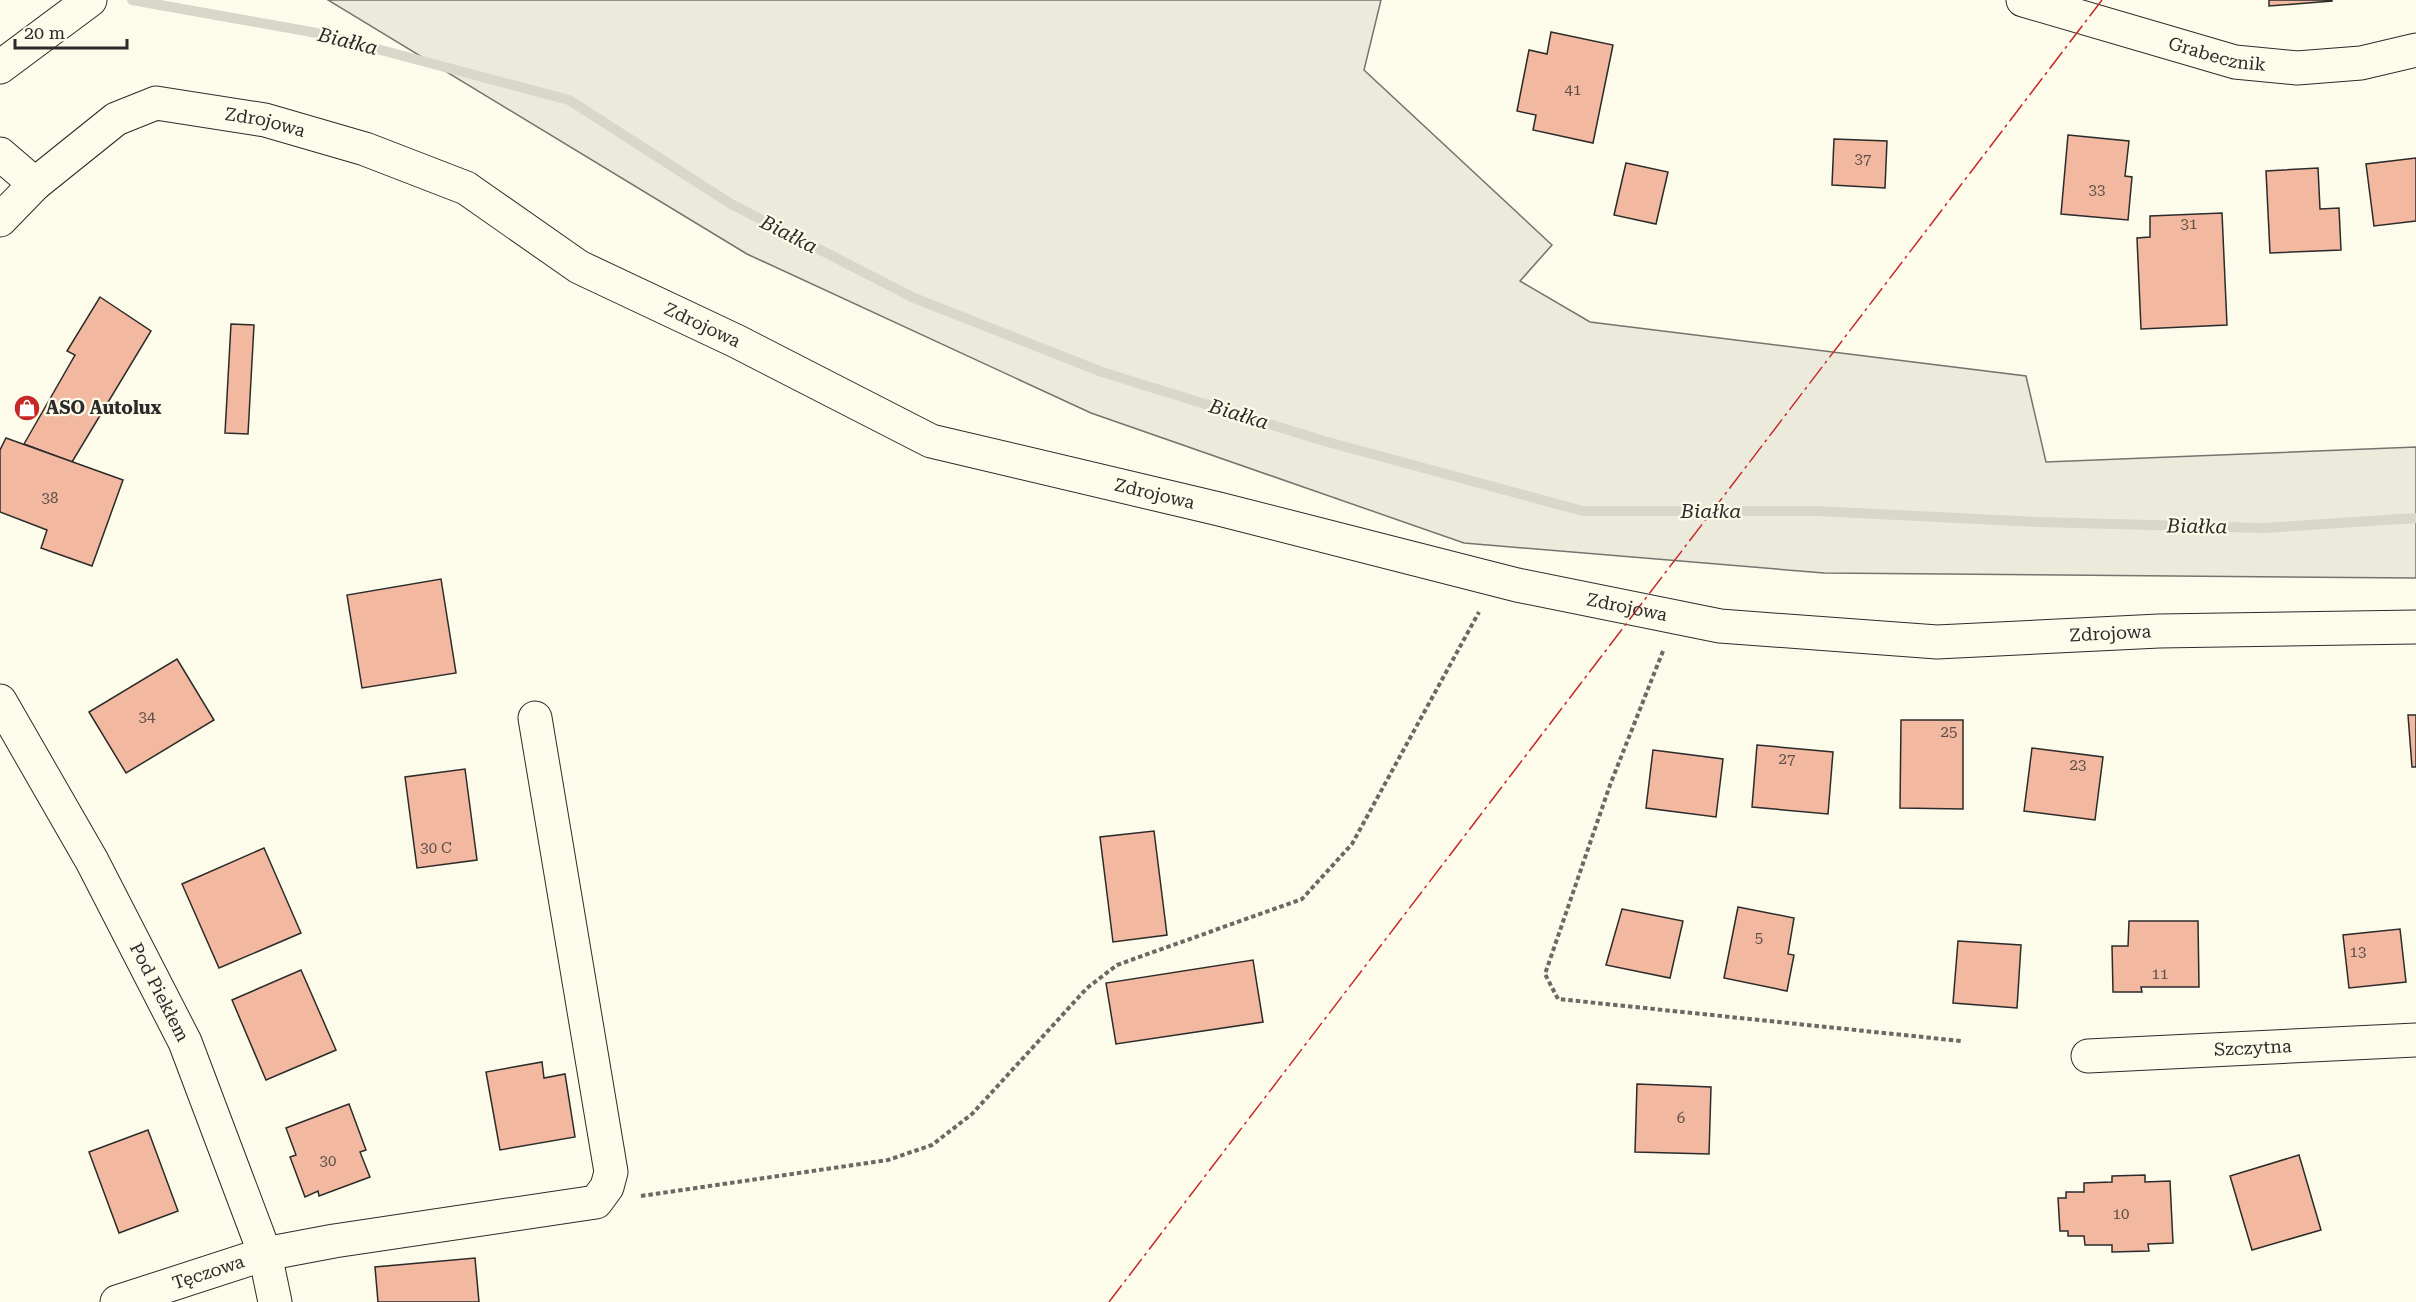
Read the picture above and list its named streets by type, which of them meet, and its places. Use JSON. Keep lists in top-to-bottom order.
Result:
{
  "streets": {
    "main road": [
      "Grabecznik",
      "Zdrojowa",
      "Pod Piekłem",
      "Szczytna",
      "Tęczowa"
    ]
  },
  "crossings": [
    ["Pod Piekłem", "Tęczowa"]
  ],
  "water": ["Białka"],
  "places": {
    "shop": ["ASO Autolux"]
  },
  "house_numbers": [
    "41",
    "37",
    "33",
    "31",
    "38",
    "34",
    "25",
    "27",
    "23",
    "30 C",
    "5",
    "13",
    "11",
    "6",
    "30",
    "10"
  ],
  "scale_bar": "20 m"
}
